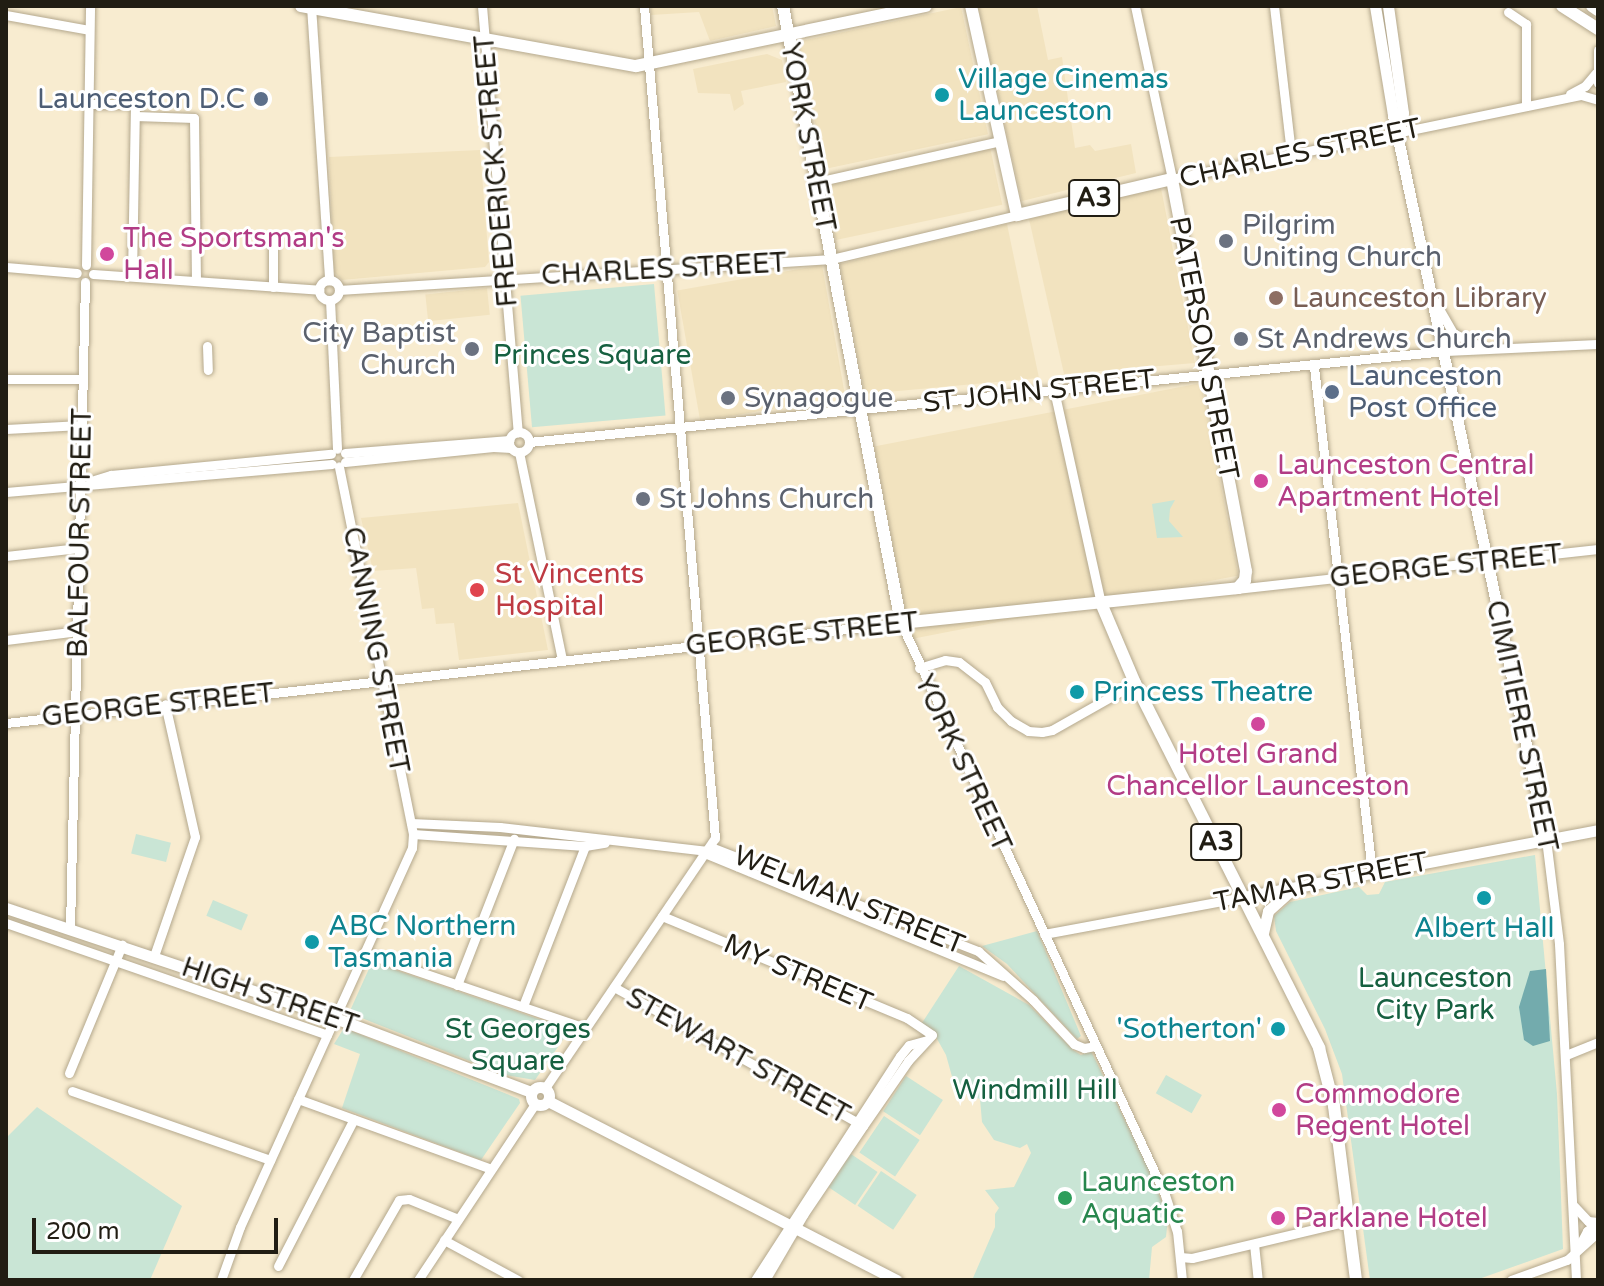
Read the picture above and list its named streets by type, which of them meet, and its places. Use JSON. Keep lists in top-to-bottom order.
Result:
{
  "streets": {
    "highway": [
      "YORK STREET",
      "CHARLES STREET",
      "A3",
      "PATERSON STREET",
      "GEORGE STREET"
    ],
    "main road": ["CIMITIERE STREET", "TAMAR STREET", "HIGH STREET"],
    "street": [
      "FREDERICK STREET",
      "ST JOHN STREET",
      "BALFOUR STREET",
      "CANNING STREET",
      "WELMAN STREET",
      "MY STREET",
      "STEWART STREET"
    ]
  },
  "crossings": [
    ["YORK STREET", "CHARLES STREET"],
    ["YORK STREET", "ST JOHN STREET"],
    ["YORK STREET", "GEORGE STREET"],
    ["YORK STREET", "TAMAR STREET"],
    ["YORK STREET", "WELMAN STREET"],
    ["CHARLES STREET", "FREDERICK STREET"],
    ["CHARLES STREET", "PATERSON STREET"],
    ["CHARLES STREET", "CIMITIERE STREET"],
    ["A3", "GEORGE STREET"],
    ["A3", "TAMAR STREET"],
    ["PATERSON STREET", "ST JOHN STREET"],
    ["ST JOHN STREET", "CIMITIERE STREET"],
    ["BALFOUR STREET", "GEORGE STREET"],
    ["BALFOUR STREET", "HIGH STREET"],
    ["GEORGE STREET", "CANNING STREET"],
    ["GEORGE STREET", "CIMITIERE STREET"],
    ["CANNING STREET", "WELMAN STREET"],
    ["CIMITIERE STREET", "TAMAR STREET"],
    ["MY STREET", "STEWART STREET"]
  ],
  "parks": [
    "Princes Square",
    "Launceston City Park",
    "St Georges Square",
    "Windmill Hill"
  ],
  "places": [
    "Village Cinemas Launceston",
    "Launceston D.C",
    "Pilgrim Uniting Church",
    "The Sportsman's Hall",
    "Launceston Library",
    "St Andrews Church",
    "City Baptist Church",
    "Launceston Post Office",
    "Synagogue",
    "Launceston Central Apartment Hotel",
    "St Johns Church",
    "St Vincents Hospital",
    "Princess Theatre",
    "Hotel Grand Chancellor Launceston",
    "Albert Hall",
    "ABC Northern Tasmania",
    "'Sotherton'",
    "Commodore Regent Hotel",
    "Launceston Aquatic",
    "Parklane Hotel"
  ],
  "scale_bar": "200 m"
}
